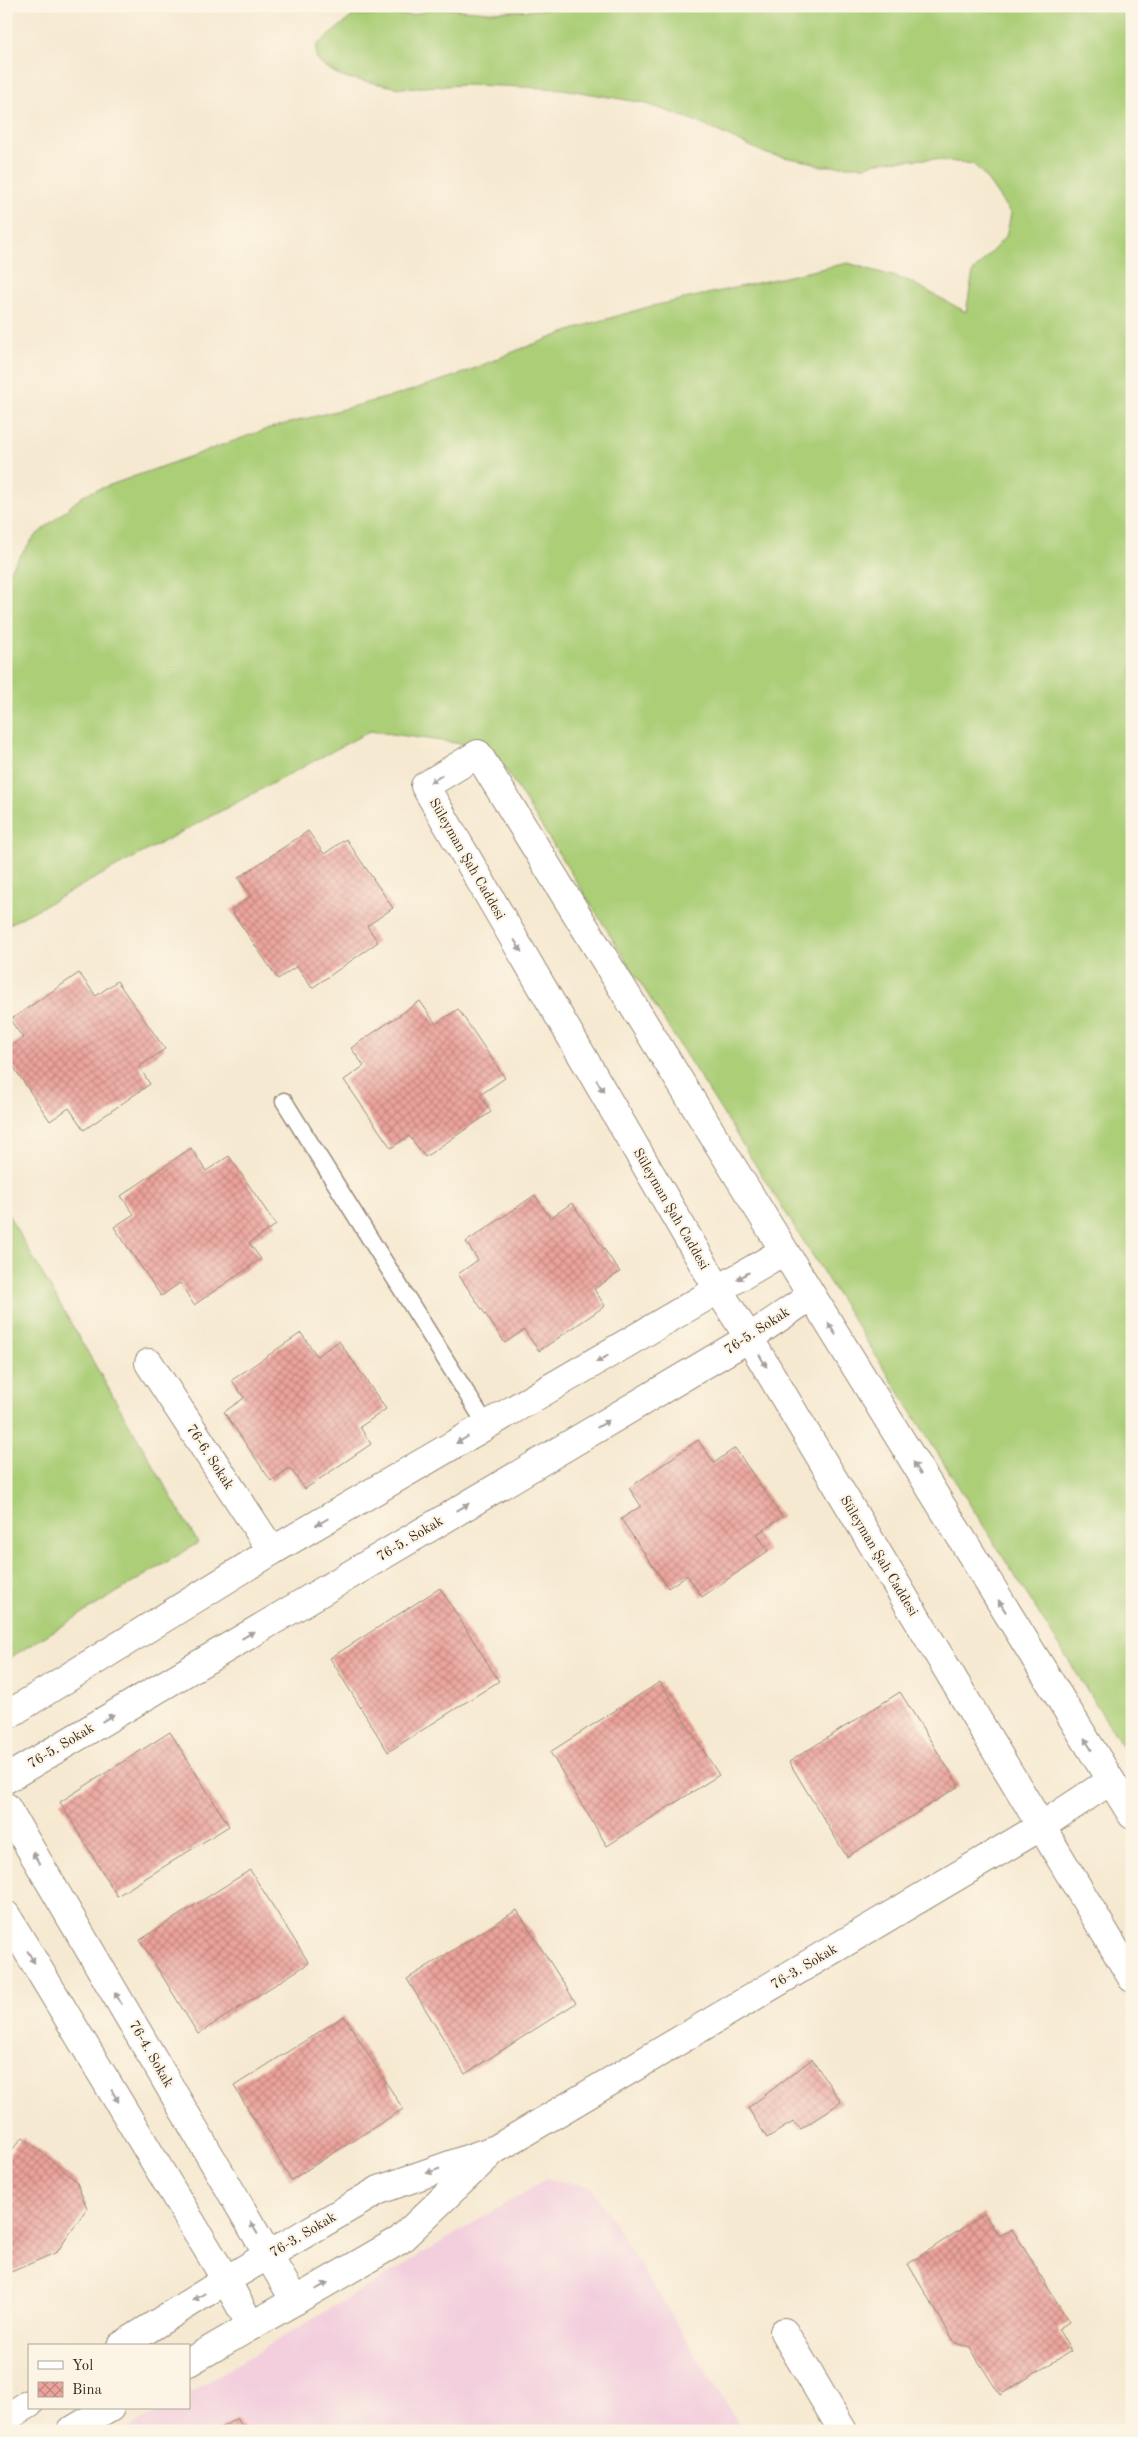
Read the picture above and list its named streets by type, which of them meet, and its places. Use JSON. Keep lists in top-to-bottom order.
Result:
{
  "streets": {
    "street": [
      "Süleyman Şah Caddesi",
      "76-5. Sokak",
      "76-6. Sokak",
      "76-3. Sokak",
      "76-4. Sokak"
    ]
  },
  "crossings": [
    ["Süleyman Şah Caddesi", "76-5. Sokak"],
    ["Süleyman Şah Caddesi", "76-3. Sokak"],
    ["76-3. Sokak", "76-4. Sokak"]
  ],
  "legend": ["Yol", "Bina"]
}
